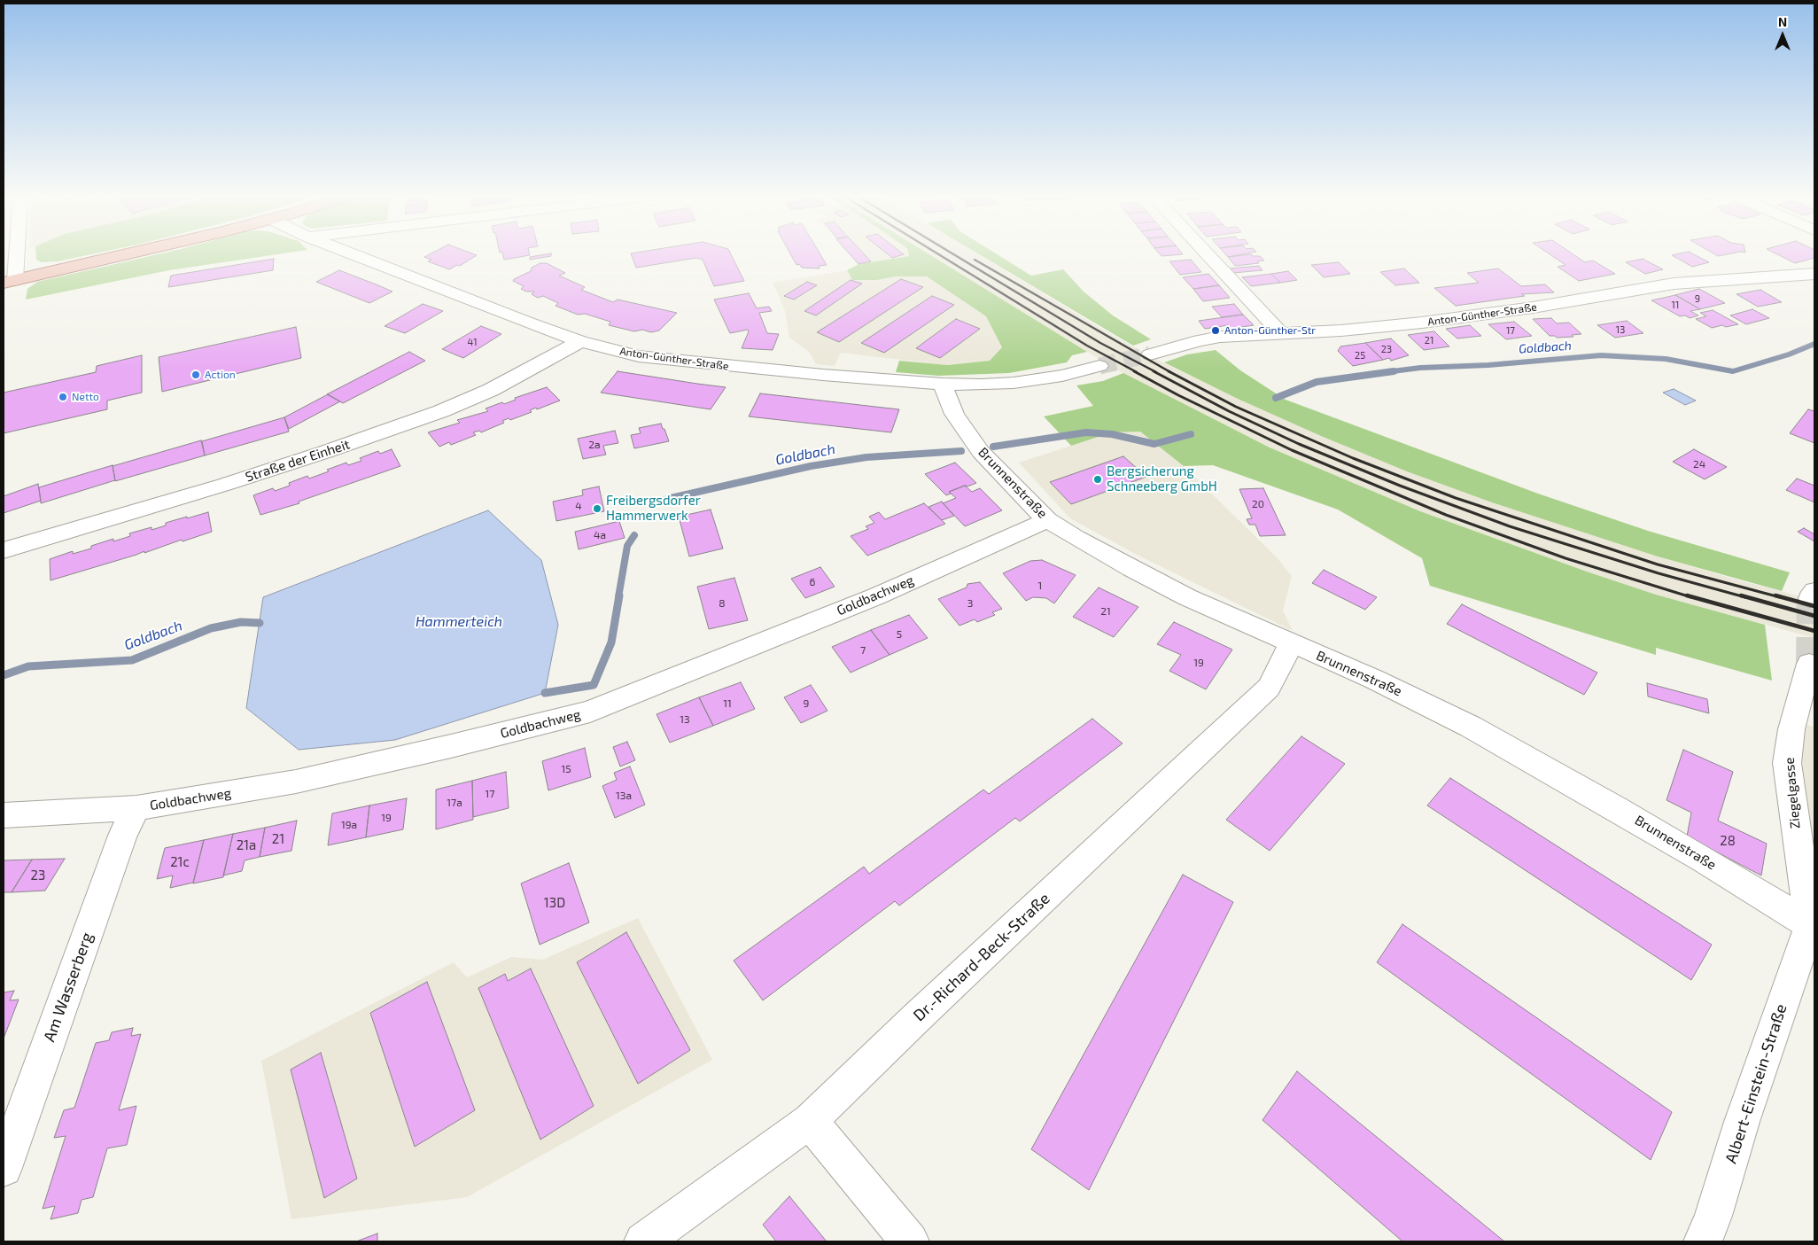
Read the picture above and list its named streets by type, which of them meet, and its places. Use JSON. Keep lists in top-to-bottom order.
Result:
{
  "streets": {
    "street": [
      "Anton-Günther-Straße",
      "Straße der Einheit",
      "Brunnenstraße",
      "Goldbachweg",
      "Ziegelgasse",
      "Dr.-Richard-Beck-Straße",
      "Am Wasserberg",
      "Albert-Einstein-Straße"
    ]
  },
  "crossings": [
    ["Anton-Günther-Straße", "Straße der Einheit"],
    ["Anton-Günther-Straße", "Brunnenstraße"],
    ["Brunnenstraße", "Goldbachweg"],
    ["Brunnenstraße", "Ziegelgasse"],
    ["Brunnenstraße", "Dr.-Richard-Beck-Straße"],
    ["Brunnenstraße", "Albert-Einstein-Straße"],
    ["Goldbachweg", "Am Wasserberg"],
    ["Ziegelgasse", "Albert-Einstein-Straße"]
  ],
  "water": ["Goldbach", "Hammerteich"],
  "places": [
    "Anton-Günther-Str",
    "Action",
    "Netto",
    "Bergsicherung Schneeberg GmbH",
    "Freibergsdorfer Hammerwerk"
  ],
  "house_numbers": [
    "9",
    "11",
    "13",
    "17",
    "21",
    "41",
    "23",
    "25",
    "2a",
    "24",
    "20",
    "4",
    "4a",
    "6",
    "1",
    "8",
    "3",
    "21",
    "5",
    "7",
    "19",
    "11",
    "9",
    "13",
    "15",
    "17",
    "13a",
    "17a",
    "19",
    "19a",
    "21",
    "28",
    "21a",
    "21c",
    "23",
    "13D"
  ],
  "north": "top"
}
